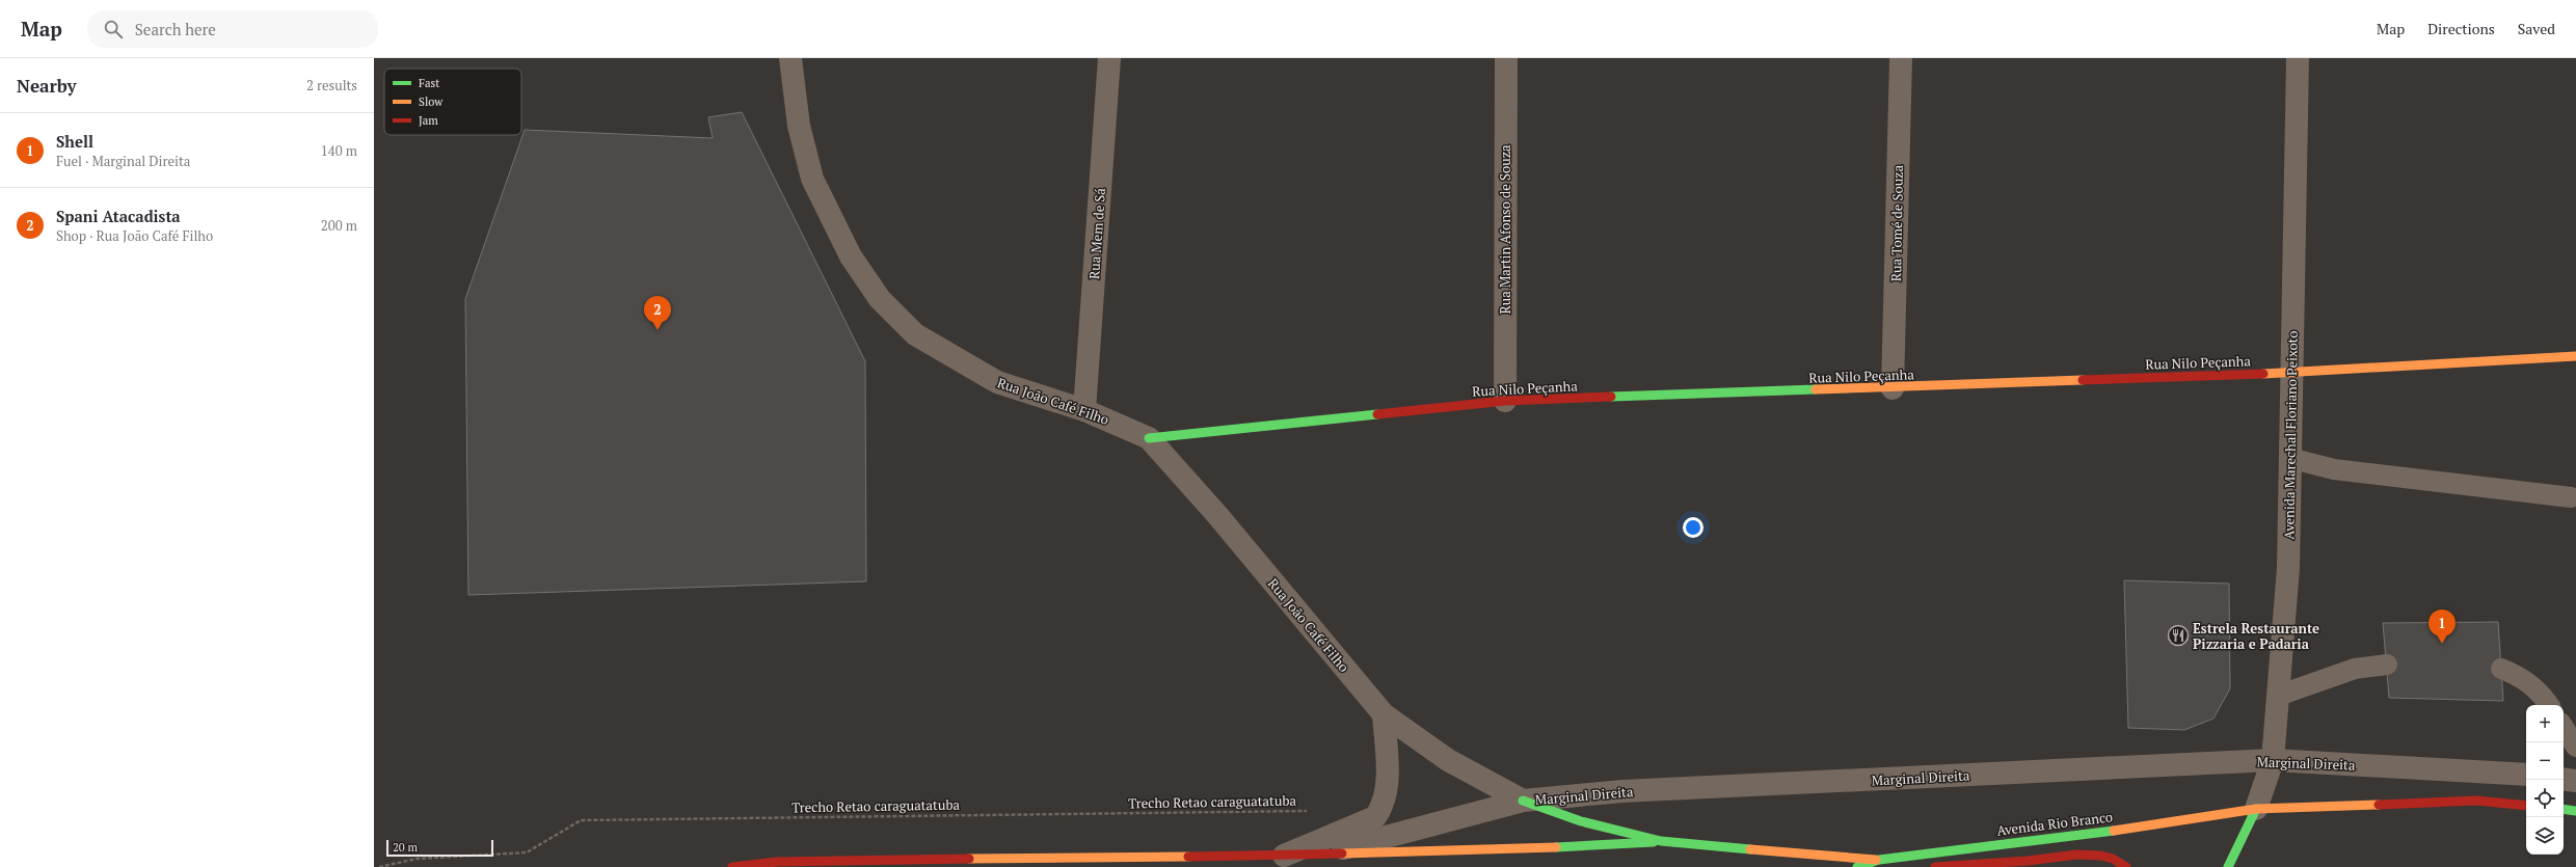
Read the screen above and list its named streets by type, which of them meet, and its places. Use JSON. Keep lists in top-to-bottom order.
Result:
{
  "streets": {
    "street": [
      "Rua Tomé de Souza",
      "Rua Martin Afonso de Souza",
      "Rua Mem de Sá",
      "Rua Nilo Peçanha",
      "Rua João Café Filho",
      "Avenida Marechal Floriano Peixoto",
      "Marginal Direita",
      "Avenida Rio Branco"
    ],
    "path": ["Trecho Retao caraguatatuba"]
  },
  "crossings": [
    ["Rua Tomé de Souza", "Rua Nilo Peçanha"],
    ["Rua Martin Afonso de Souza", "Rua Nilo Peçanha"],
    ["Rua Mem de Sá", "Rua João Café Filho"],
    ["Rua Nilo Peçanha", "Rua João Café Filho"],
    ["Rua Nilo Peçanha", "Avenida Marechal Floriano Peixoto"],
    ["Rua João Café Filho", "Marginal Direita"],
    ["Avenida Marechal Floriano Peixoto", "Marginal Direita"],
    ["Avenida Marechal Floriano Peixoto", "Avenida Rio Branco"]
  ],
  "places": {
    "restaurant": ["Estrela Restaurante Pizzaria e Padaria"]
  },
  "legend": ["Fast", "Slow", "Jam"],
  "scale_bar": "20 m",
  "page": {
    "header": "Map",
    "search": "Search here",
    "nav": ["Map", "Directions", "Saved"],
    "heading": ["Nearby", "2 results"],
    "list": [
      {
        "mark": "1",
        "name": "Shell",
        "note": "Fuel · Marginal Direita",
        "value": "140 m"
      },
      {
        "mark": "2",
        "name": "Spani Atacadista",
        "note": "Shop · Rua João Café Filho",
        "value": "200 m"
      }
    ],
    "pins": ["2", "1"],
    "map_buttons": ["+", "−"],
    "scale": "20 m"
  }
}
